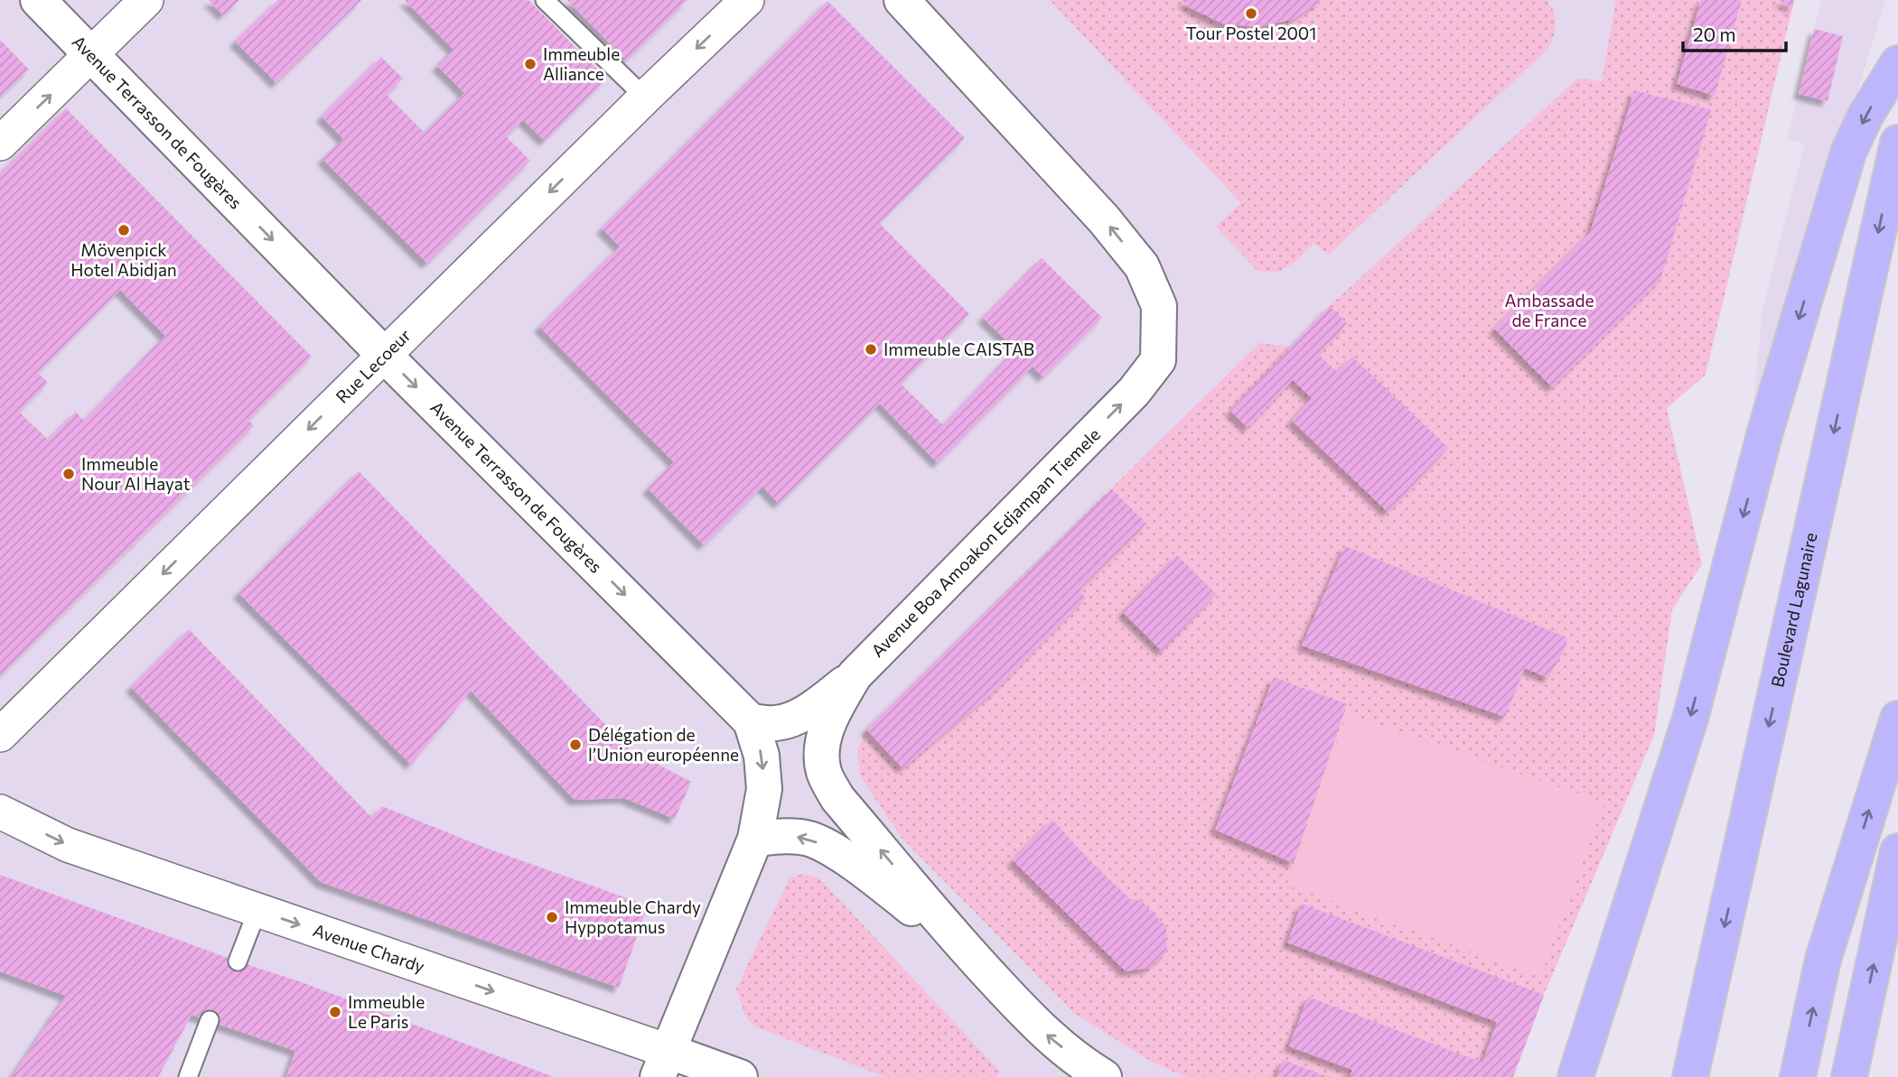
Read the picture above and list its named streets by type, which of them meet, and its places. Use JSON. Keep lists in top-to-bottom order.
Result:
{
  "streets": {
    "highway": ["Boulevard Lagunaire"],
    "street": [
      "Avenue Terrasson de Fougères",
      "Rue Lecoeur",
      "Avenue Boa Amoakon Edjampan Tiemele",
      "Avenue Chardy"
    ]
  },
  "crossings": [
    ["Avenue Terrasson de Fougères", "Rue Lecoeur"],
    ["Avenue Terrasson de Fougères", "Avenue Chardy"]
  ],
  "one_way": ["Avenue Terrasson de Fougères", "Rue Lecoeur", "Avenue Chardy"],
  "parks": ["Ambassade de France"],
  "places": [
    "Tour Postel 2001",
    "Immeuble Alliance",
    "Mövenpick Hotel Abidjan",
    "Immeuble CAISTAB",
    "Immeuble Nour Al Hayat",
    "Délégation de l’Union européenne",
    "Immeuble Chardy Hyppotamus",
    "Immeuble Le Paris"
  ],
  "scale_bar": "20 m"
}
